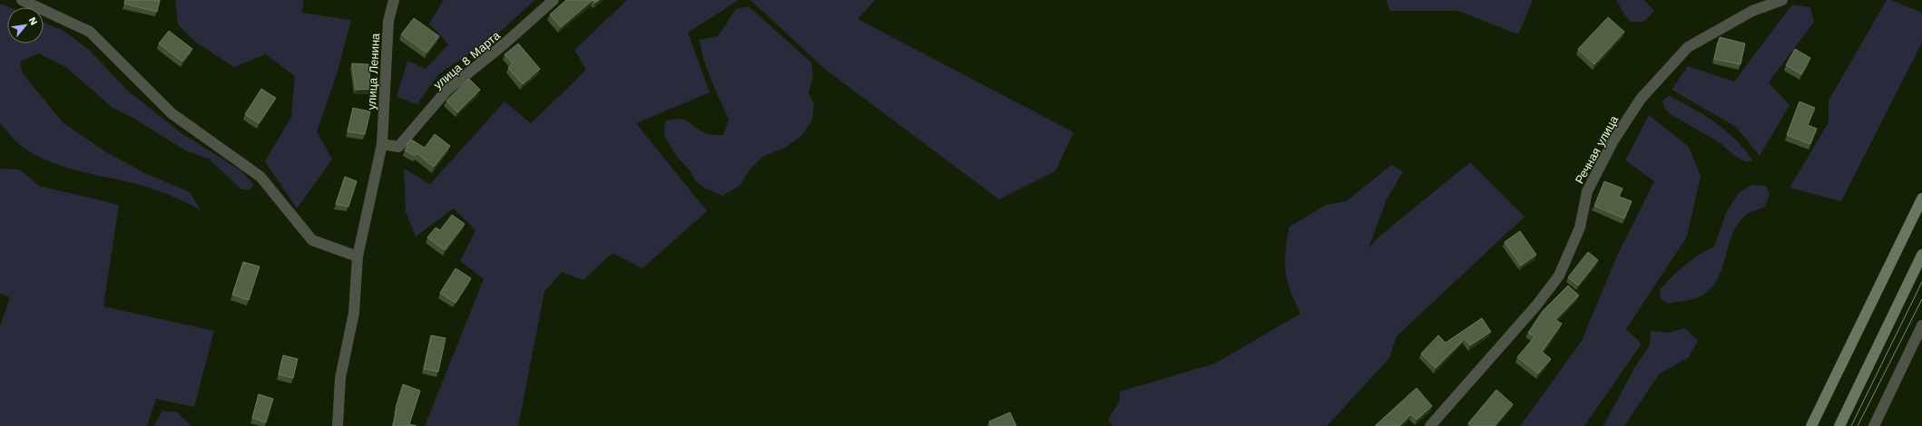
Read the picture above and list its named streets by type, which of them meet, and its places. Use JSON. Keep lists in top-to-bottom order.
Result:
{
  "streets": {
    "street": ["улица 8 Марта", "улица Ленина", "Речная улица"]
  },
  "crossings": [
    ["улица 8 Марта", "улица Ленина"]
  ],
  "north": "top right"
}
